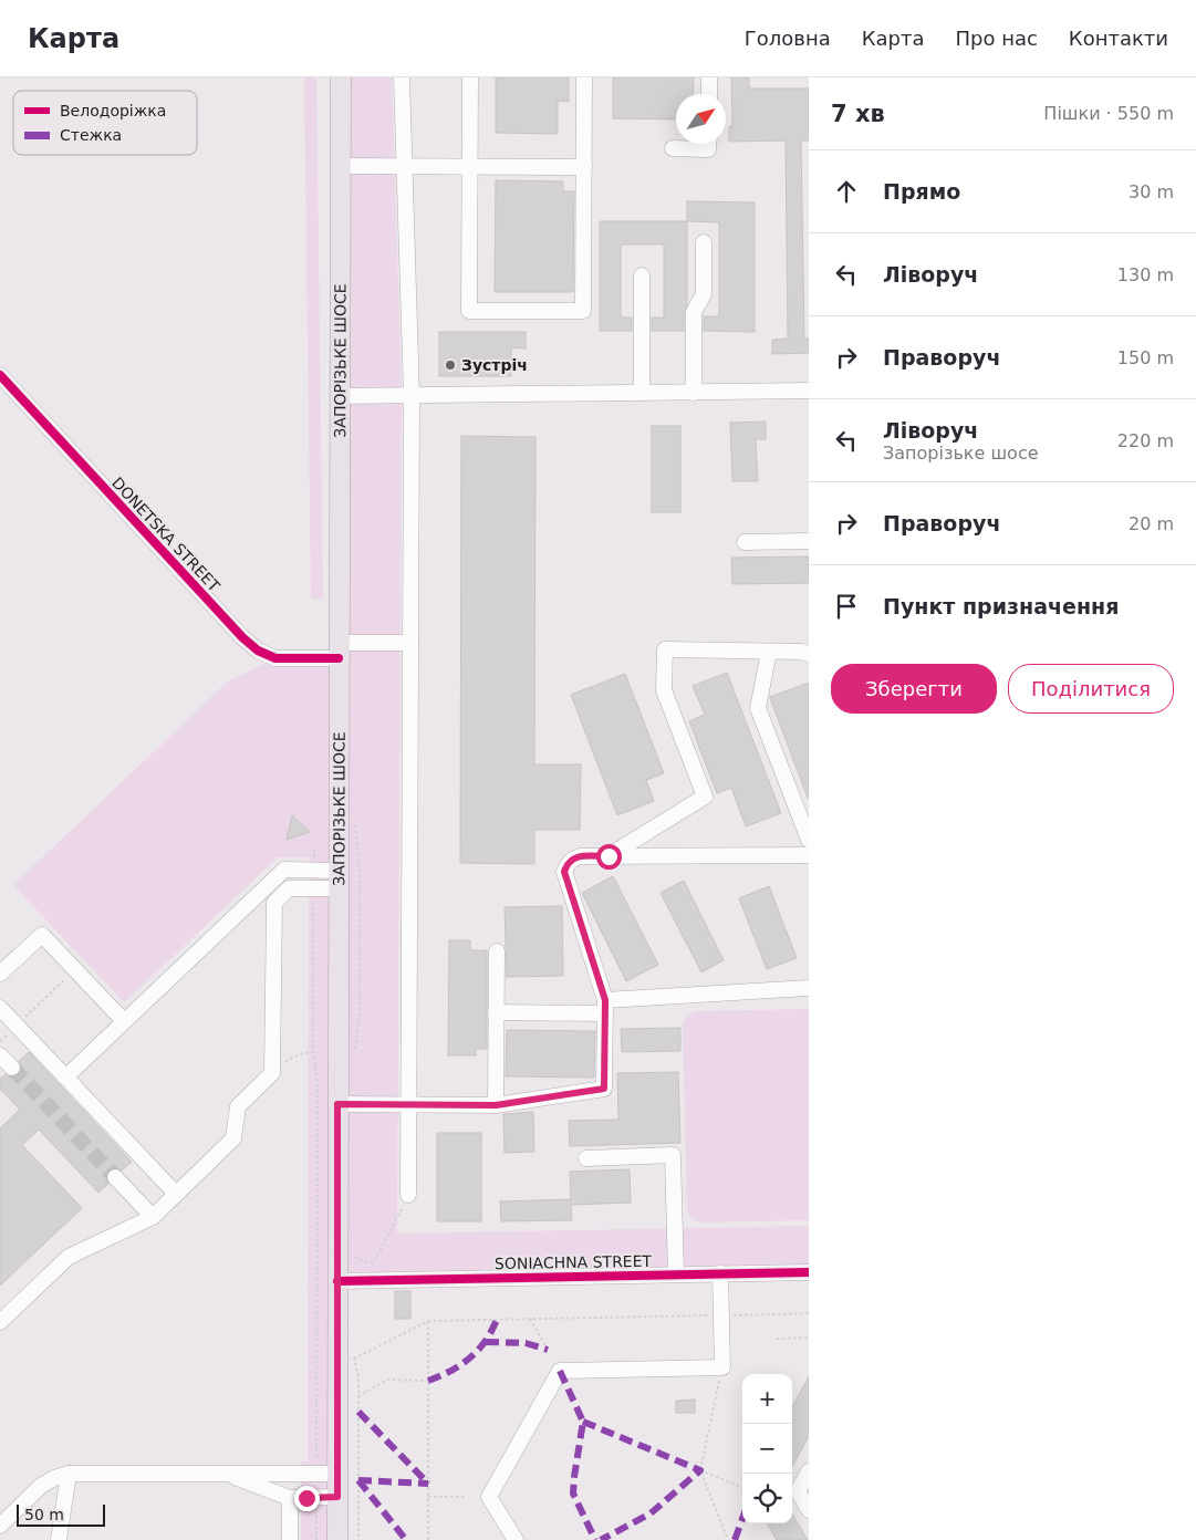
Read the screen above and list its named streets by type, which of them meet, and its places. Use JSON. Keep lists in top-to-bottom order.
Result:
{
  "streets": {
    "main road": ["ЗАПОРІЗЬКЕ ШОСЕ"],
    "street": ["DONETSKA STREET", "SONIACHNA STREET"]
  },
  "crossings": [
    ["ЗАПОРІЗЬКЕ ШОСЕ", "DONETSKA STREET"],
    ["ЗАПОРІЗЬКЕ ШОСЕ", "SONIACHNA STREET"]
  ],
  "places": ["Зустріч"],
  "legend": ["Велодоріжка", "Стежка"],
  "scale_bar": "50 m",
  "north": "top right",
  "page": {
    "header": "Карта",
    "nav": [
      "Головна",
      "Карта",
      "Про нас",
      "Контакти"
    ],
    "heading": ["7 хв", "Пішки · 550 m"],
    "list": [
      ["Прямо", "30 m"],
      ["Ліворуч", "130 m"],
      ["Праворуч", "150 m"],
      ["Ліворуч", "Запорізьке шосе", "220 m"],
      ["Праворуч", "20 m"],
      "Пункт призначення"
    ],
    "buttons": ["Зберегти", "Поділитися"],
    "map_buttons": ["+", "−"],
    "scale": "50 m"
  }
}
